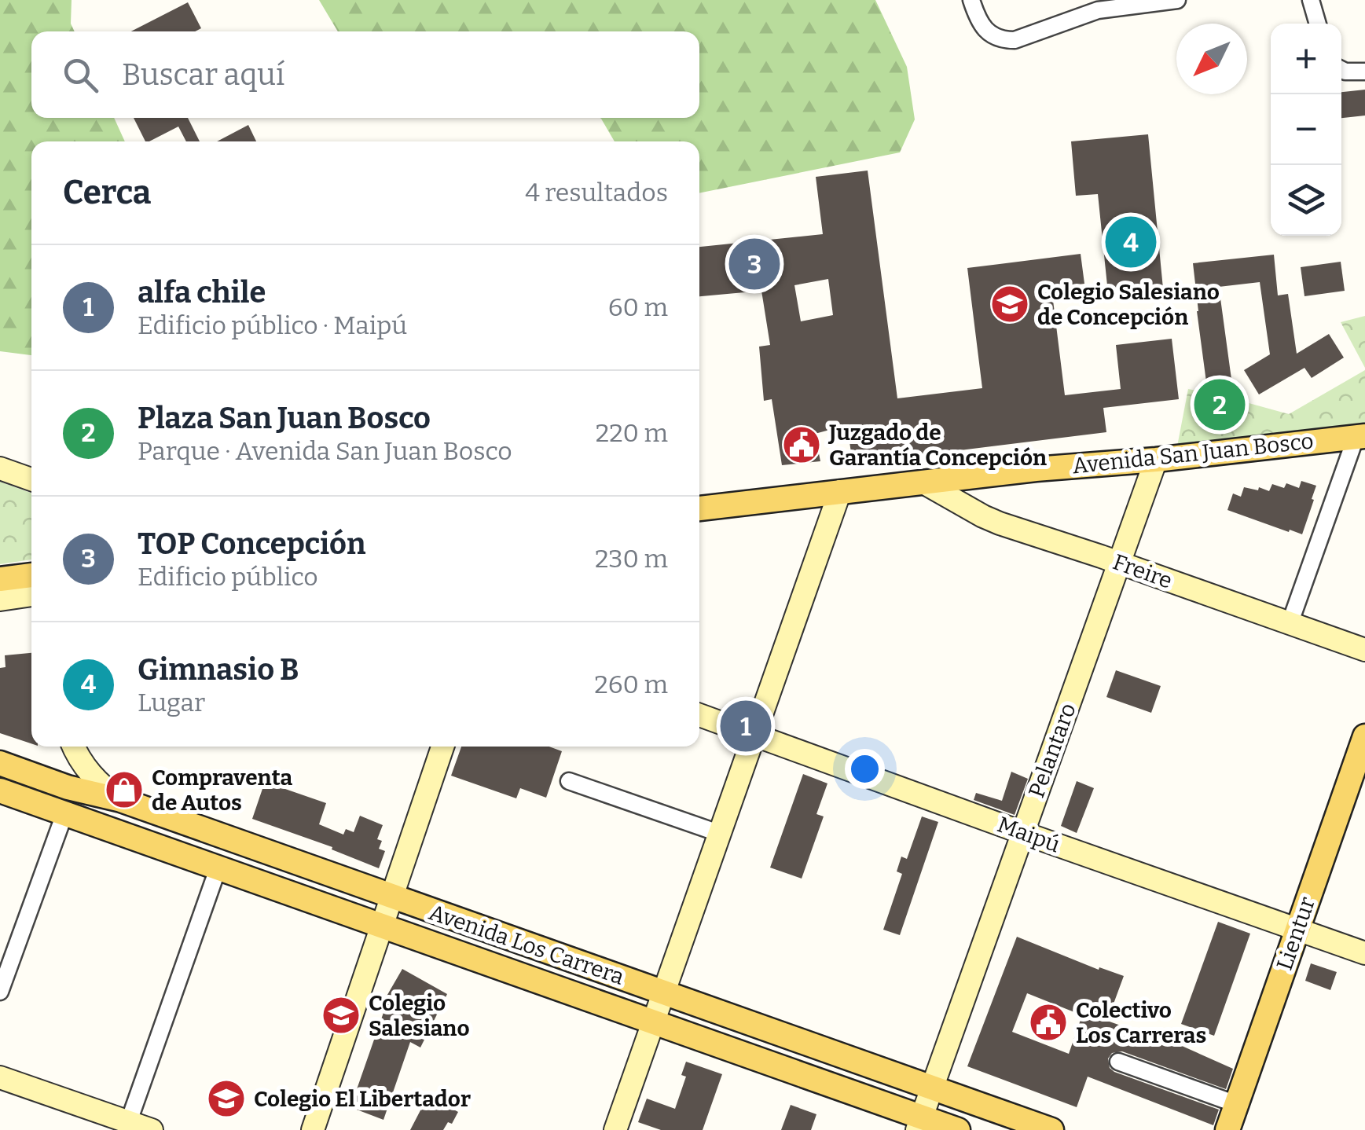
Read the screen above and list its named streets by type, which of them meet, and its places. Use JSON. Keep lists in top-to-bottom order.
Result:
{
  "streets": {
    "main road": ["Avenida San Juan Bosco", "Lientur", "Avenida Los Carrera"],
    "street": ["Freire", "Pelantaro", "Maipú"]
  },
  "crossings": [
    ["Avenida San Juan Bosco", "Freire"],
    ["Avenida San Juan Bosco", "Pelantaro"],
    ["Freire", "Pelantaro"],
    ["Pelantaro", "Maipú"],
    ["Pelantaro", "Avenida Los Carrera"],
    ["Maipú", "Lientur"]
  ],
  "places": {
    "school or university": ["Colegio Salesiano de Concepción", "Colegio Salesiano", "Colegio El Libertador"],
    "public building": ["Juzgado de Garantía Concepción", "Colectivo Los Carreras"],
    "shop": ["Compraventa de Autos"]
  },
  "north": "bottom left",
  "page": {
    "map_buttons": ["+", "−"],
    "search": "Buscar aquí",
    "heading": ["Cerca", "4 resultados"],
    "pins": [
      "4",
      "3",
      "2",
      "1"
    ],
    "list": [
      {
        "mark": "1",
        "name": "alfa chile",
        "note": "Edificio público · Maipú",
        "value": "60 m"
      },
      {
        "mark": "2",
        "name": "Plaza San Juan Bosco",
        "note": "Parque · Avenida San Juan Bosco",
        "value": "220 m"
      },
      {
        "mark": "3",
        "name": "TOP Concepción",
        "note": "Edificio público",
        "value": "230 m"
      },
      {
        "mark": "4",
        "name": "Gimnasio B",
        "note": "Lugar",
        "value": "260 m"
      }
    ]
  }
}
